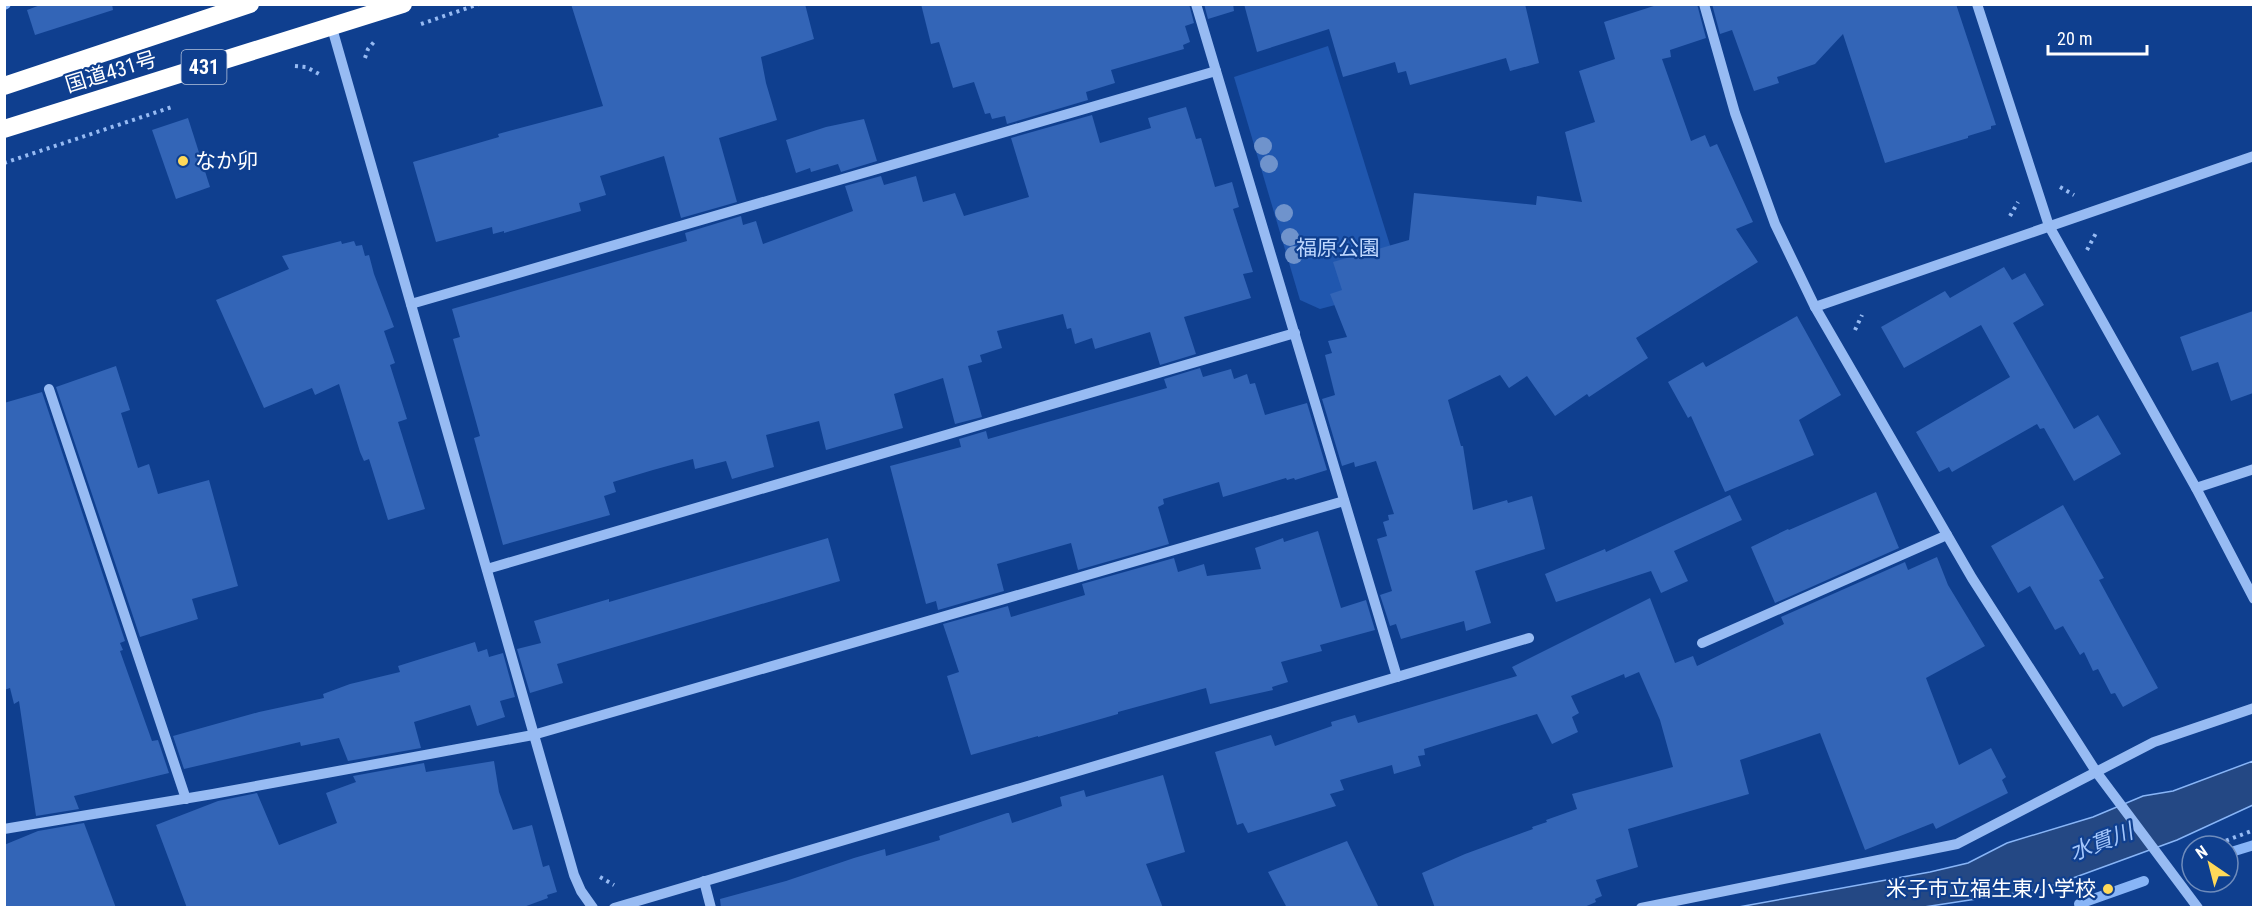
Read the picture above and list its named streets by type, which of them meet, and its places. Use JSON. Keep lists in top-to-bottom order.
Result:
{
  "streets": {
    "highway": ["431", "国道431号"]
  },
  "water": ["水貫川"],
  "parks": ["福原公園"],
  "places": ["なか卯", "米子市立福生東小学校"],
  "scale_bar": "20 m",
  "north": "top left"
}
